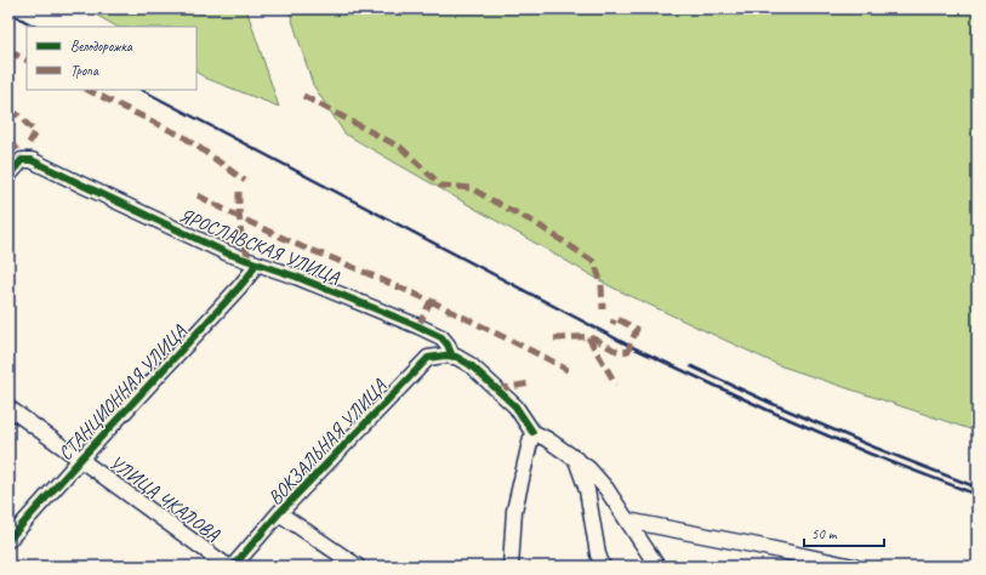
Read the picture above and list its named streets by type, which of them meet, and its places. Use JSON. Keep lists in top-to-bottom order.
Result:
{
  "streets": {
    "street": [
      "ЯРОСЛАВСКАЯ УЛИЦА",
      "СТАНЦИОННАЯ УЛИЦА",
      "ВОКЗАЛЬНАЯ УЛИЦА",
      "УЛИЦА ЧКАЛОВА"
    ]
  },
  "crossings": [
    ["ЯРОСЛАВСКАЯ УЛИЦА", "СТАНЦИОННАЯ УЛИЦА"],
    ["ЯРОСЛАВСКАЯ УЛИЦА", "ВОКЗАЛЬНАЯ УЛИЦА"],
    ["СТАНЦИОННАЯ УЛИЦА", "УЛИЦА ЧКАЛОВА"]
  ],
  "legend": ["Велодорожка", "Тропа"],
  "scale_bar": "50 m"
}
